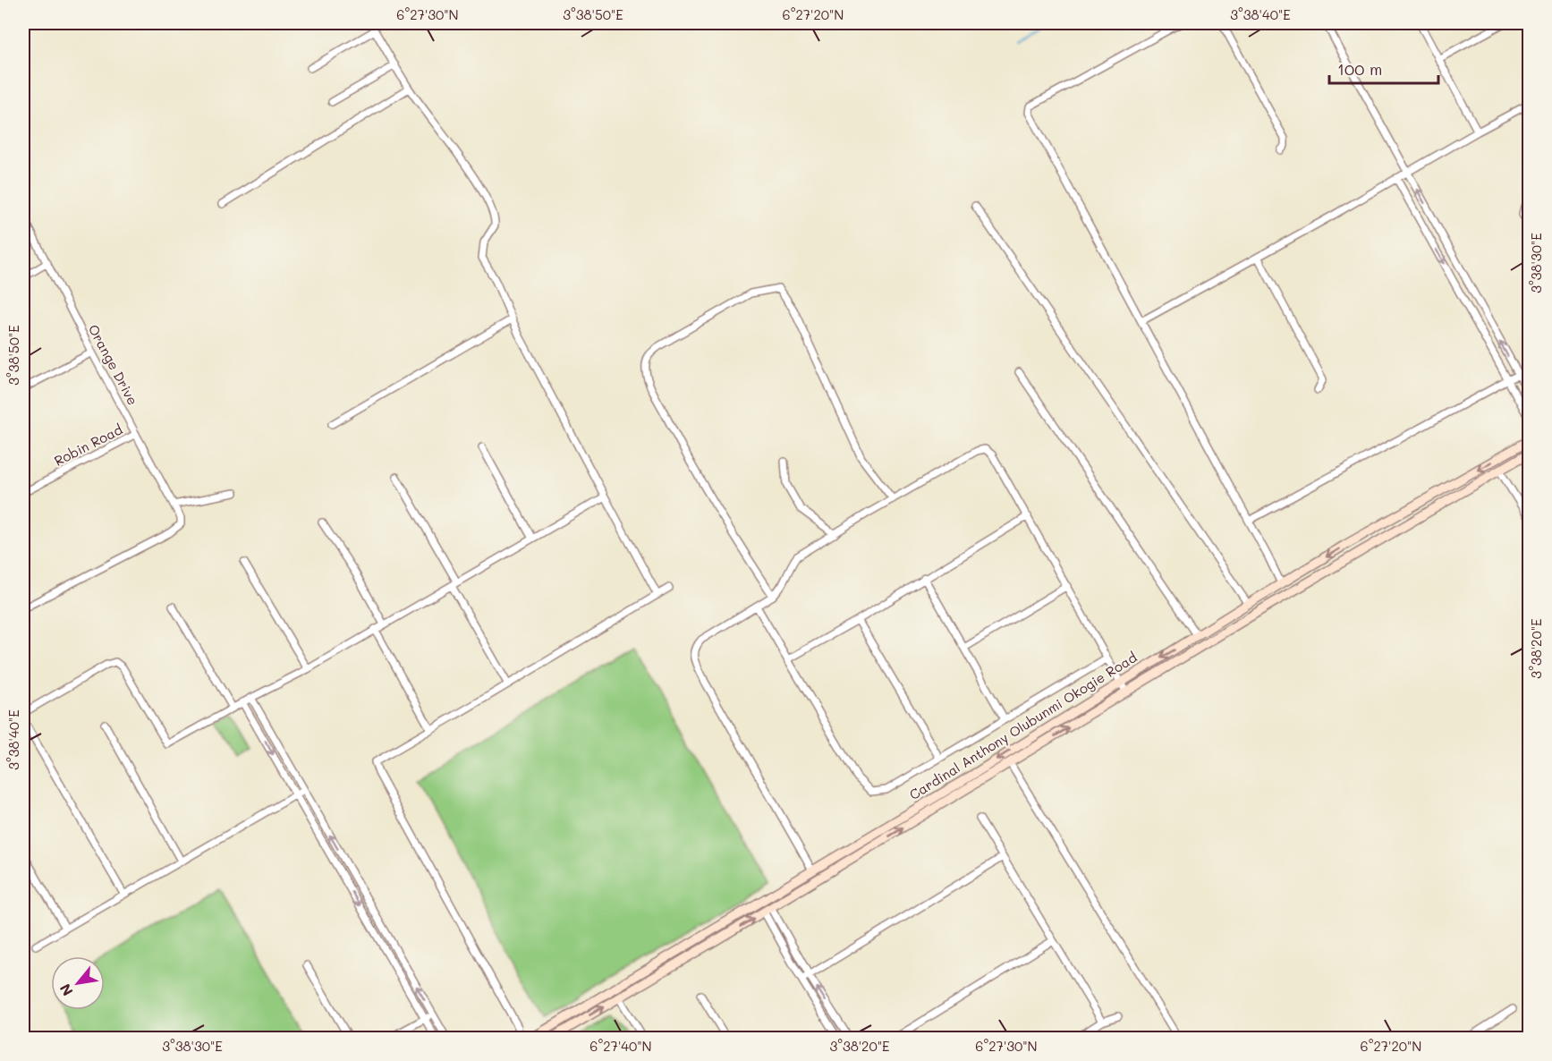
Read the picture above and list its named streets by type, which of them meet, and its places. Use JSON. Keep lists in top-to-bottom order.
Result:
{
  "streets": {
    "street": ["Orange Drive", "Robin Road", "Cardinal Anthony Olubunmi Okogie Road"]
  },
  "crossings": [
    ["Orange Drive", "Robin Road"]
  ],
  "scale_bar": "100 m",
  "north": "bottom left",
  "coordinates": [
    "6°27'30\"N",
    "3°38'50\"E",
    "6°27'20\"N",
    "3°38'40\"E",
    "3°38'30\"E",
    "3°38'20\"E",
    "6°27'40\"N"
  ]
}
